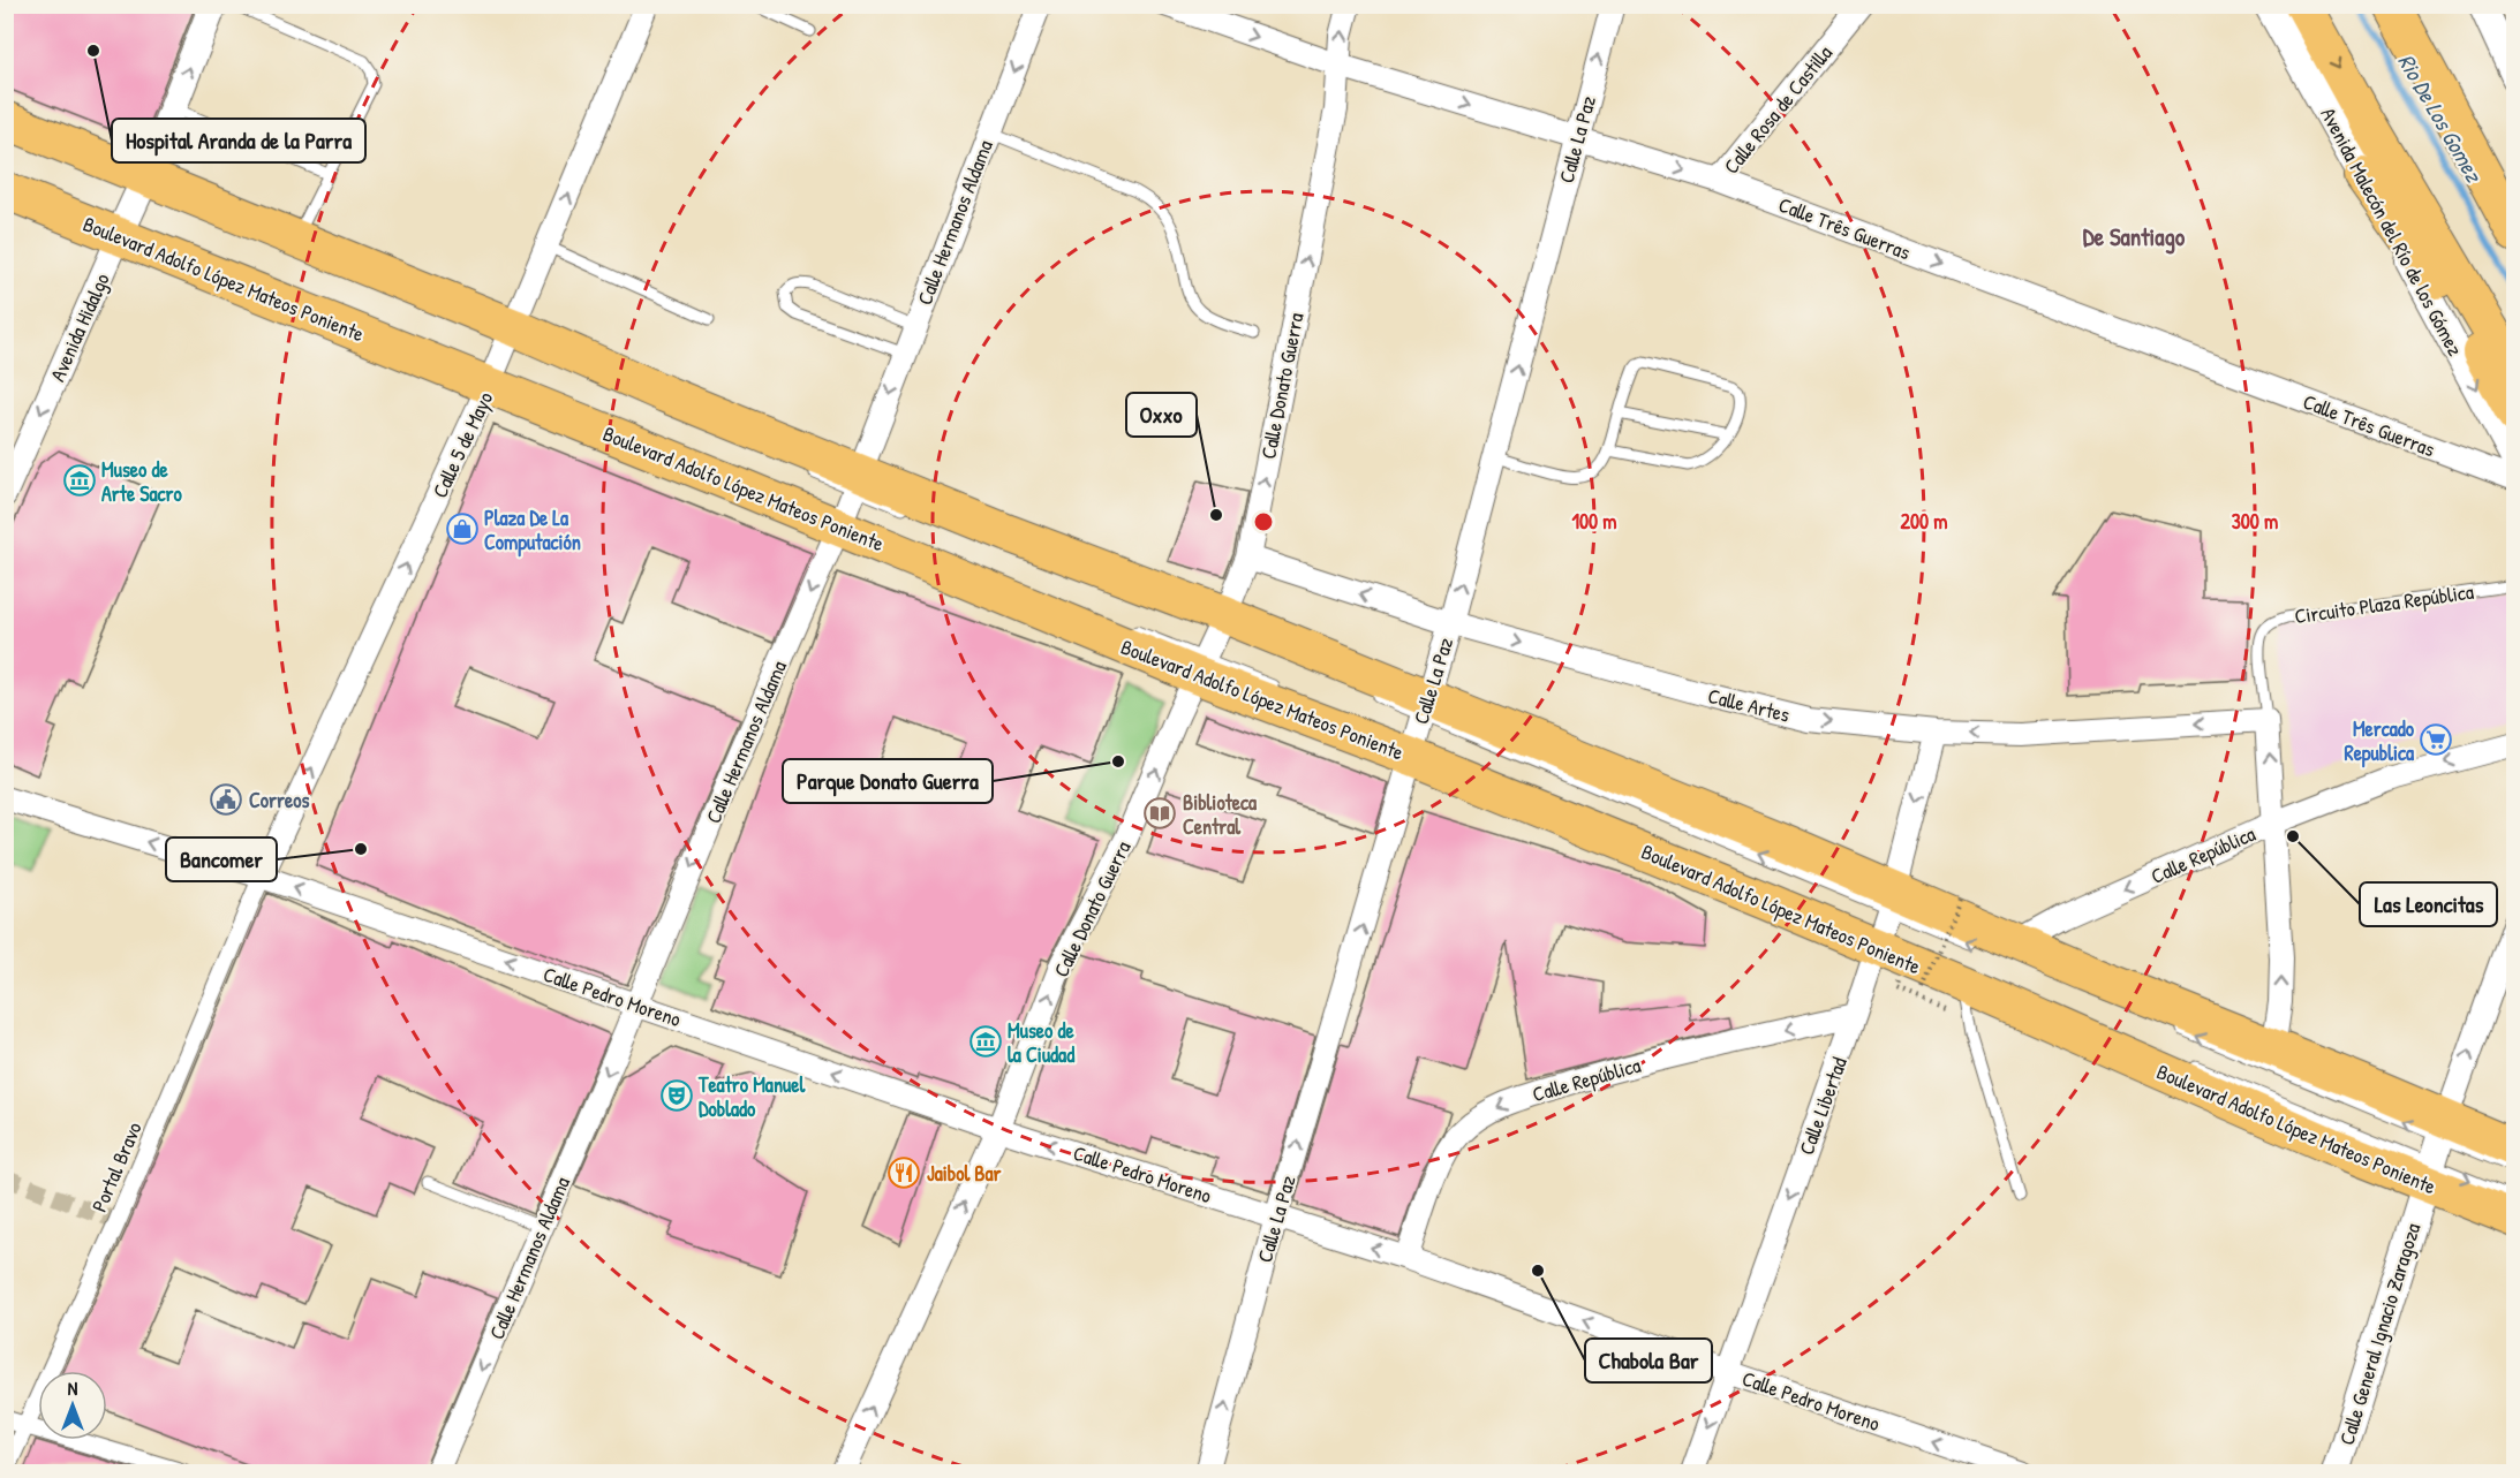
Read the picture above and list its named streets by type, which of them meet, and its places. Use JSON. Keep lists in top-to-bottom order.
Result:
{
  "streets": {
    "main road": ["Avenida Malecón del Río de los Gómez", "Boulevard Adolfo López Mateos Poniente"],
    "street": [
      "Calle Rosa de Castilla",
      "Calle La Paz",
      "Calle Hermanos Aldama",
      "Calle Três Guerras",
      "Avenida Hidalgo",
      "Calle Donato Guerra",
      "Calle 5 de Mayo",
      "Circuito Plaza República",
      "Calle Artes",
      "Calle República",
      "Calle Pedro Moreno",
      "Calle Libertad",
      "Portal Bravo",
      "Calle General Ignacio Zaragoza"
    ]
  },
  "crossings": [
    ["Calle Rosa de Castilla", "Calle Três Guerras"],
    ["Calle La Paz", "Calle Três Guerras"],
    ["Calle La Paz", "Boulevard Adolfo López Mateos Poniente"],
    ["Calle La Paz", "Calle Artes"],
    ["Calle La Paz", "Calle Pedro Moreno"],
    ["Calle Hermanos Aldama", "Boulevard Adolfo López Mateos Poniente"],
    ["Calle Hermanos Aldama", "Calle Pedro Moreno"],
    ["Calle Três Guerras", "Calle Donato Guerra"],
    ["Boulevard Adolfo López Mateos Poniente", "Avenida Hidalgo"],
    ["Boulevard Adolfo López Mateos Poniente", "Calle Donato Guerra"],
    ["Boulevard Adolfo López Mateos Poniente", "Calle 5 de Mayo"],
    ["Boulevard Adolfo López Mateos Poniente", "Calle Libertad"],
    ["Boulevard Adolfo López Mateos Poniente", "Calle General Ignacio Zaragoza"],
    ["Calle Donato Guerra", "Calle Artes"],
    ["Calle Donato Guerra", "Calle Pedro Moreno"],
    ["Calle 5 de Mayo", "Calle Pedro Moreno"],
    ["Calle 5 de Mayo", "Portal Bravo"],
    ["Circuito Plaza República", "Calle Artes"],
    ["Circuito Plaza República", "Calle República"],
    ["Calle Artes", "Calle Libertad"],
    ["Calle República", "Calle Pedro Moreno"],
    ["Calle República", "Calle Libertad"],
    ["Calle Pedro Moreno", "Calle Libertad"],
    ["Calle Pedro Moreno", "Portal Bravo"]
  ],
  "one_way": [
    "Calle La Paz",
    "Calle Hermanos Aldama",
    "Calle Três Guerras",
    "Calle Donato Guerra",
    "Calle 5 de Mayo",
    "Circuito Plaza República",
    "Calle República",
    "Calle Pedro Moreno",
    "Calle Libertad",
    "Calle General Ignacio Zaragoza"
  ],
  "districts": ["De Santiago"],
  "water": ["Rio De Los Gomez"],
  "places": {
    "other": [
      "Hospital Aranda de la Parra",
      "Oxxo",
      "Parque Donato Guerra",
      "Las Leoncitas",
      "Bancomer",
      "Chabola Bar"
    ],
    "museum": ["Museo de Arte Sacro", "Museo de la Ciudad"],
    "shop": ["Plaza De La Computación"],
    "supermarket": ["Mercado Republica"],
    "public building": ["Correos"],
    "library": ["Biblioteca Central"],
    "theatre": ["Teatro Manuel Doblado"],
    "restaurant": ["Jaibol Bar"]
  },
  "north": "top",
  "rings": ["100 m", "200 m", "300 m"]
}
